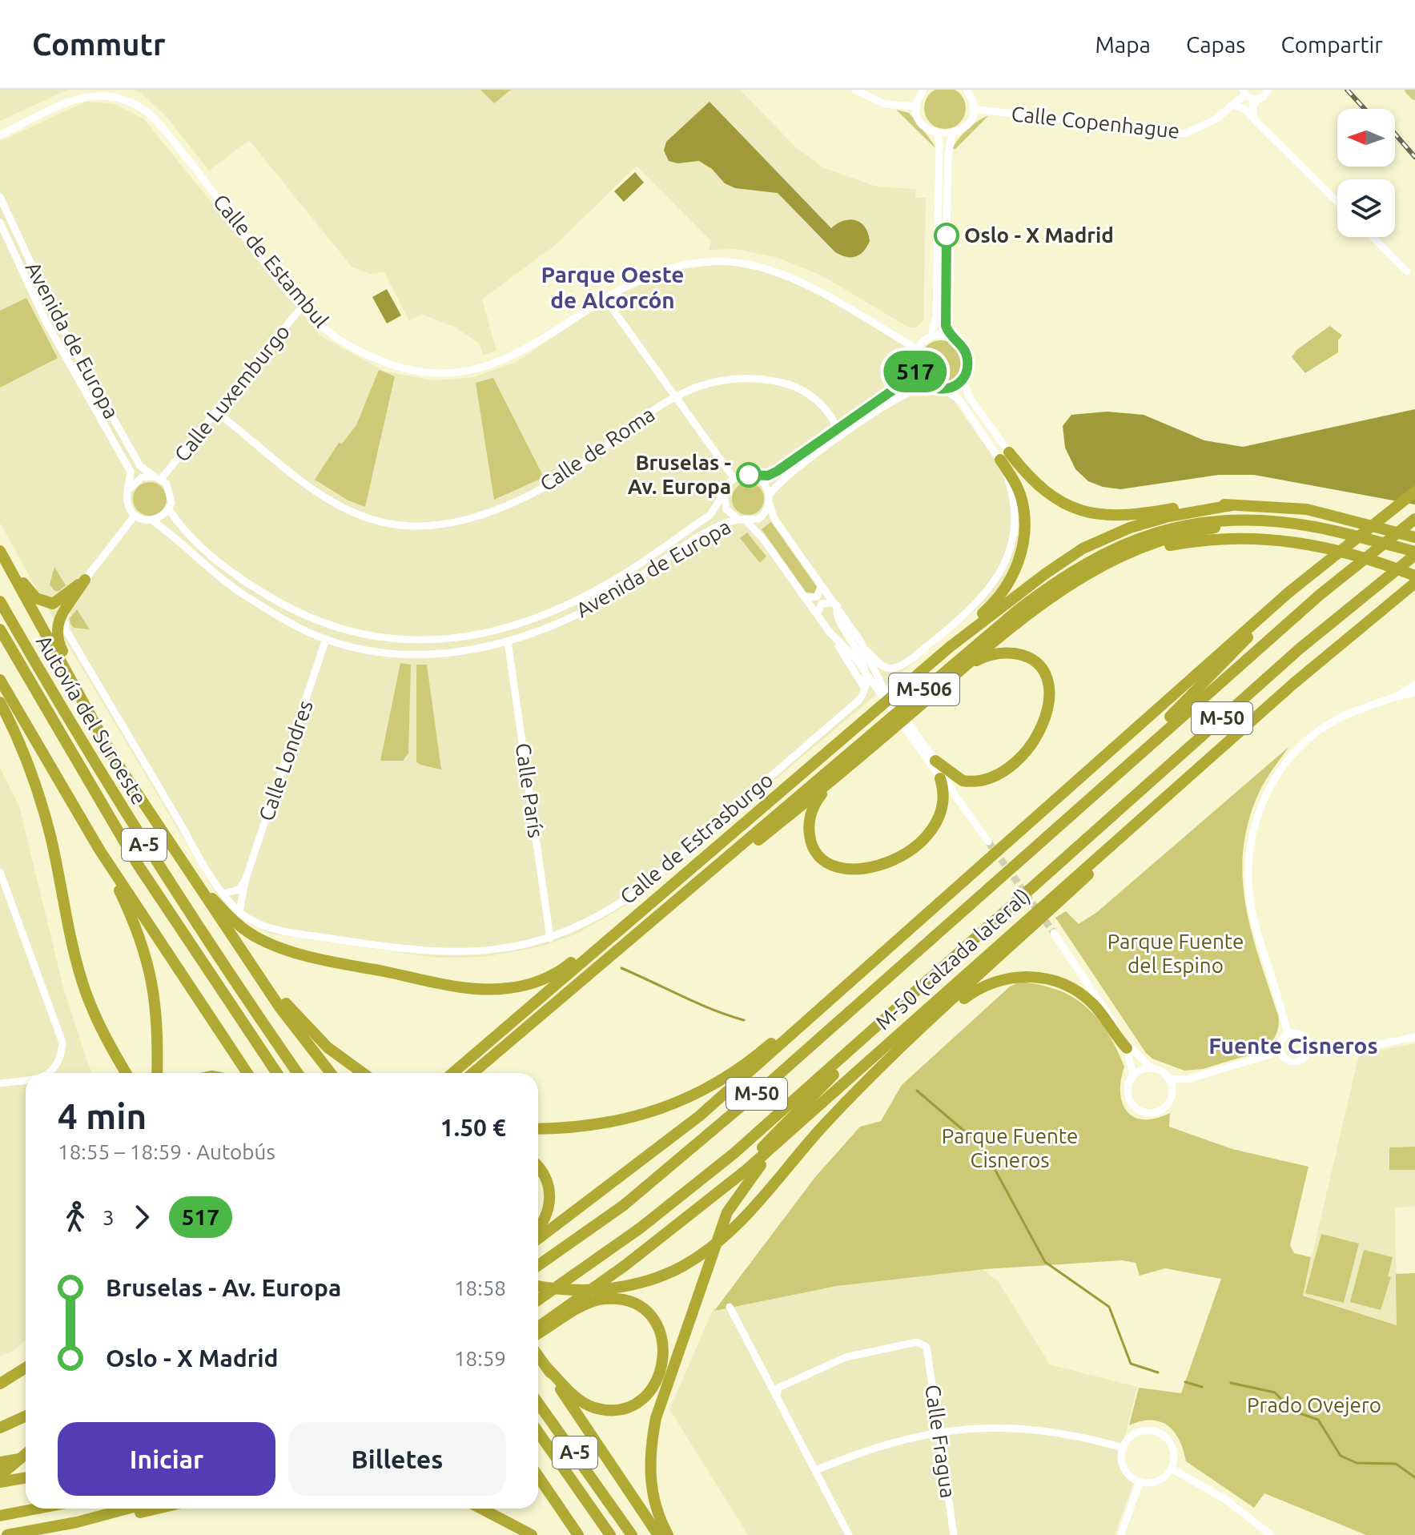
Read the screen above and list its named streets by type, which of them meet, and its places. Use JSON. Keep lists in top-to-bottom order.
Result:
{
  "streets": {
    "highway": [
      "M-506",
      "M-50",
      "Autovía del Suroeste",
      "A-5",
      "M-50 (calzada lateral)"
    ],
    "street": [
      "Calle Copenhague",
      "Calle de Estambul",
      "Avenida de Europa",
      "Calle Luxemburgo",
      "Calle de Roma",
      "Calle Londres",
      "Calle París",
      "Calle de Estrasburgo",
      "Calle Fragua"
    ]
  },
  "crossings": [
    ["Calle de Estambul", "Calle Luxemburgo"],
    ["Avenida de Europa", "Calle Luxemburgo"],
    ["Avenida de Europa", "Calle Londres"],
    ["Avenida de Europa", "Calle París"],
    ["Calle Luxemburgo", "Calle de Roma"],
    ["M-506", "M-50"],
    ["M-50", "M-50 (calzada lateral)"],
    ["Calle Londres", "Calle de Estrasburgo"],
    ["Calle París", "Calle de Estrasburgo"]
  ],
  "districts": ["Parque Oeste de Alcorcón", "Fuente Cisneros"],
  "parks": ["Parque Fuente del Espino", "Parque Fuente Cisneros", "Prado Ovejero"],
  "places": ["Oslo - X Madrid", "Bruselas - Av. Europa"],
  "lines": ["bus line 517"],
  "north": "left",
  "page": {
    "header": "Commutr",
    "nav": ["Mapa", "Capas", "Compartir"],
    "on_map": "517",
    "heading": ["4 min", "18:55 – 18:59 · Autobús", "1.50 €"],
    "legs": ["3", "517"],
    "list": [
      {
        "name": "Bruselas - Av. Europa",
        "value": "18:58"
      },
      {
        "name": "Oslo - X Madrid",
        "value": "18:59"
      }
    ],
    "buttons": ["Iniciar", "Billetes"]
  }
}
